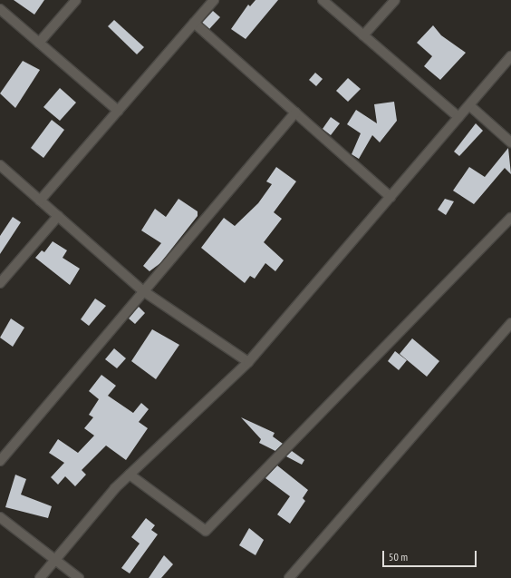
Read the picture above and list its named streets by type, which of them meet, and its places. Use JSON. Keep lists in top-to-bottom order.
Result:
{
  "scale_bar": "50 m"
}
